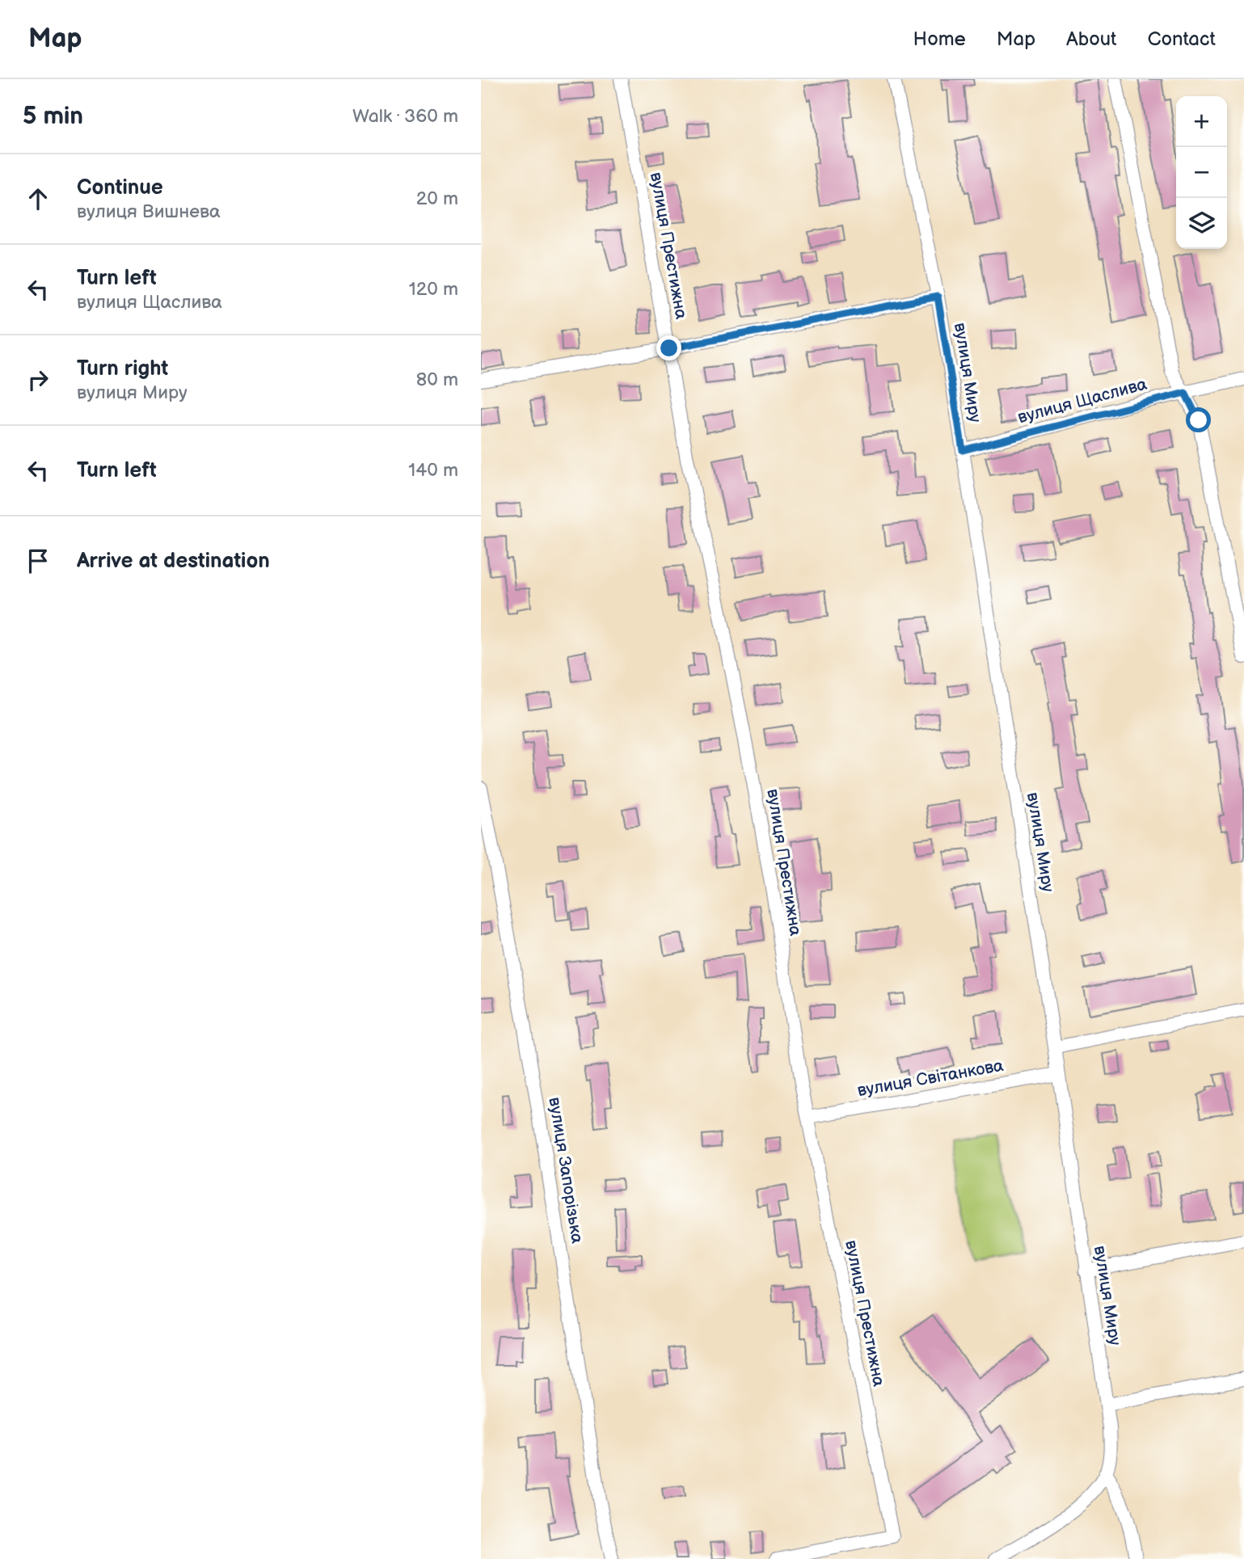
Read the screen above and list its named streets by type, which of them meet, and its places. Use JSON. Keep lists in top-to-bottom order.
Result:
{
  "streets": {
    "street": [
      "вулиця Престижна",
      "вулиця Миру",
      "вулиця Щаслива",
      "вулиця Світанкова",
      "вулиця Запорізька"
    ]
  },
  "crossings": [
    ["вулиця Престижна", "вулиця Світанкова"],
    ["вулиця Миру", "вулиця Щаслива"],
    ["вулиця Миру", "вулиця Світанкова"]
  ],
  "page": {
    "header": "Map",
    "nav": [
      "Home",
      "Map",
      "About",
      "Contact"
    ],
    "heading": ["5 min", "Walk · 360 m"],
    "map_buttons": ["+", "−"],
    "list": [
      ["Continue", "вулиця Вишнева", "20 m"],
      ["Turn left", "вулиця Щаслива", "120 m"],
      ["Turn right", "вулиця Миру", "80 m"],
      ["Turn left", "140 m"],
      "Arrive at destination"
    ]
  }
}
